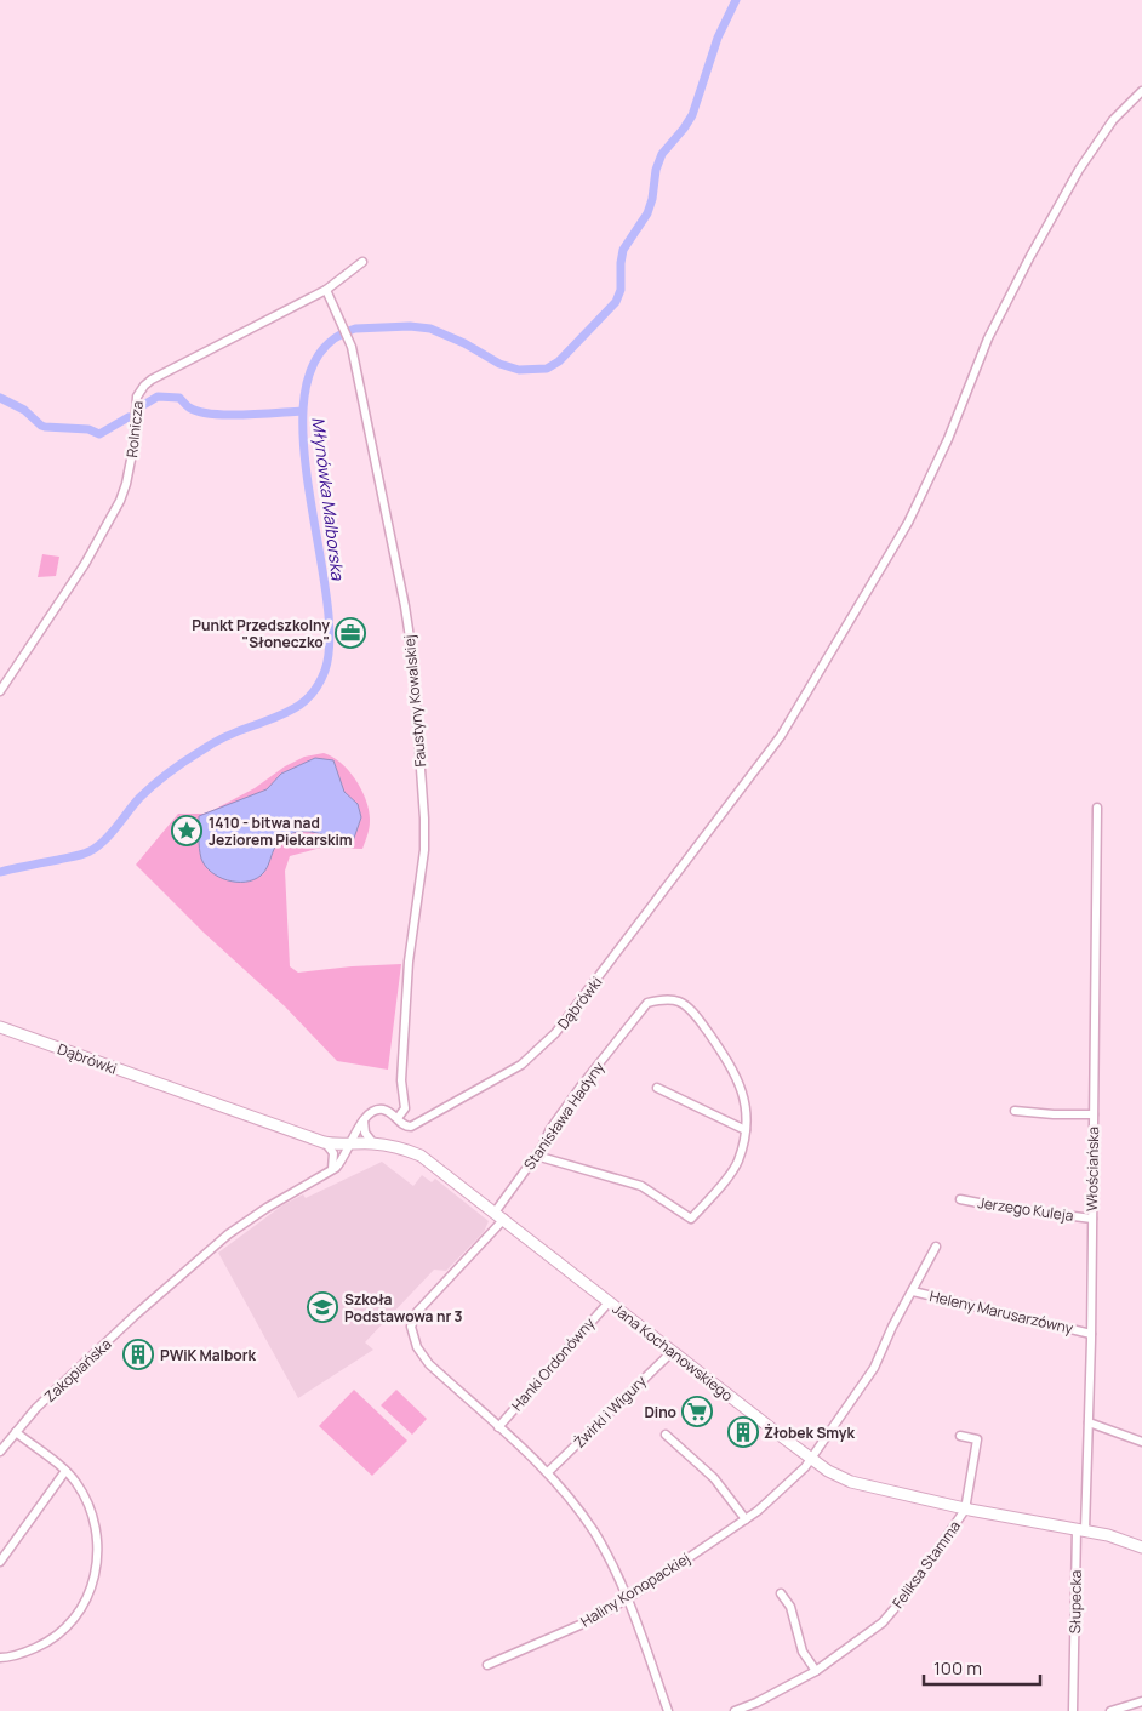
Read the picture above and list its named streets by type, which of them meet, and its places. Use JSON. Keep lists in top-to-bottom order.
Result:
{
  "streets": {
    "street": [
      "Rolnicza",
      "Faustyny Kowalskiej",
      "Dąbrówki",
      "Stanisława Hadyny",
      "Włościańska",
      "Jerzego Kuleja",
      "Heleny Marusarzówny",
      "Jana Kochanowskiego",
      "Hanki Ordonówny",
      "Zakopiańska",
      "Żwirki i Wigury",
      "Feliksa Stamma",
      "Haliny Konopackiej",
      "Słupecka"
    ]
  },
  "crossings": [
    ["Rolnicza", "Faustyny Kowalskiej"],
    ["Faustyny Kowalskiej", "Dąbrówki"],
    ["Dąbrówki", "Jana Kochanowskiego"],
    ["Stanisława Hadyny", "Jana Kochanowskiego"],
    ["Stanisława Hadyny", "Hanki Ordonówny"],
    ["Stanisława Hadyny", "Żwirki i Wigury"],
    ["Stanisława Hadyny", "Haliny Konopackiej"],
    ["Włościańska", "Jerzego Kuleja"],
    ["Włościańska", "Heleny Marusarzówny"],
    ["Włościańska", "Jana Kochanowskiego"],
    ["Włościańska", "Słupecka"],
    ["Heleny Marusarzówny", "Haliny Konopackiej"],
    ["Jana Kochanowskiego", "Hanki Ordonówny"],
    ["Jana Kochanowskiego", "Żwirki i Wigury"],
    ["Jana Kochanowskiego", "Feliksa Stamma"],
    ["Jana Kochanowskiego", "Haliny Konopackiej"],
    ["Jana Kochanowskiego", "Słupecka"]
  ],
  "water": ["Młynówka Malborska"],
  "places": {
    "office": ["Punkt Przedszkolny \"Słoneczko\""],
    "place": ["1410 - bitwa nad Jeziorem Piekarskim"],
    "school or university": ["Szkoła Podstawowa nr 3"],
    "building": ["PWiK Malbork", "Żłobek Smyk"],
    "supermarket": ["Dino"]
  },
  "scale_bar": "100 m"
}
